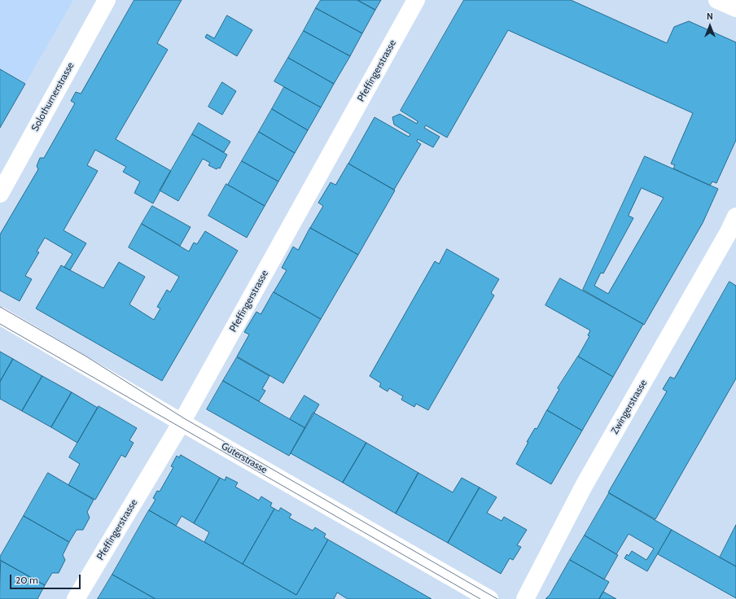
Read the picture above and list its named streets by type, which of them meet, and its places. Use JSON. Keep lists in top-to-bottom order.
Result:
{
  "streets": {
    "street": [
      "Pfeffingerstrasse",
      "Solothurnerstrasse",
      "Zwingerstrasse",
      "Güterstrasse"
    ]
  },
  "crossings": [
    ["Pfeffingerstrasse", "Güterstrasse"]
  ],
  "scale_bar": "20 m",
  "north": "top"
}
